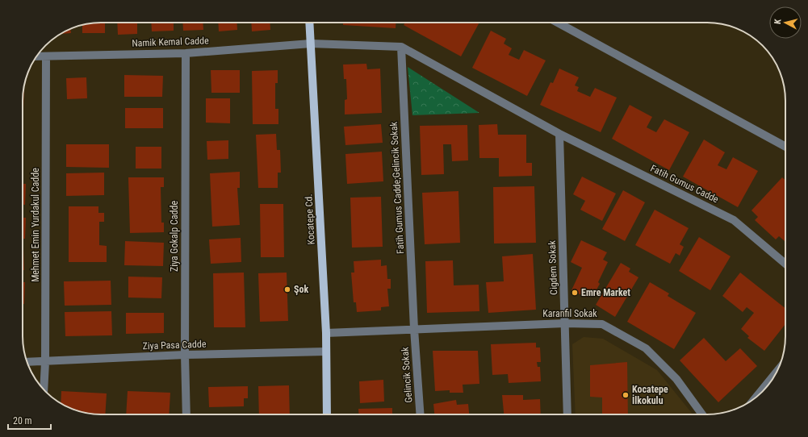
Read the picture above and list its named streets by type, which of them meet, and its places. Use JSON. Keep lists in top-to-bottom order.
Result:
{
  "streets": {
    "main road": ["Kocatepe Cd."],
    "street": [
      "Namik Kemal Cadde",
      "Fatih Gumus Cadde",
      "Fatih Gumus Cadde;Gelincik Sokak",
      "Mehmet Emin Yurdakul Cadde",
      "Ziya Gokalp Cadde",
      "Cigdem Sokak",
      "Karanfil Sokak",
      "Ziya Pasa Cadde",
      "Gelincik Sokak"
    ]
  },
  "crossings": [
    ["Namik Kemal Cadde", "Kocatepe Cd."],
    ["Namik Kemal Cadde", "Mehmet Emin Yurdakul Cadde"],
    ["Namik Kemal Cadde", "Ziya Gokalp Cadde"],
    ["Fatih Gumus Cadde", "Cigdem Sokak"],
    ["Fatih Gumus Cadde;Gelincik Sokak", "Karanfil Sokak"],
    ["Fatih Gumus Cadde;Gelincik Sokak", "Gelincik Sokak"],
    ["Kocatepe Cd.", "Karanfil Sokak"],
    ["Kocatepe Cd.", "Ziya Pasa Cadde"],
    ["Mehmet Emin Yurdakul Cadde", "Ziya Pasa Cadde"],
    ["Ziya Gokalp Cadde", "Ziya Pasa Cadde"],
    ["Cigdem Sokak", "Karanfil Sokak"],
    ["Karanfil Sokak", "Gelincik Sokak"]
  ],
  "places": ["Şok", "Emre Market", "Kocatepe İlkokulu"],
  "scale_bar": "20 m",
  "north": "left"
}
